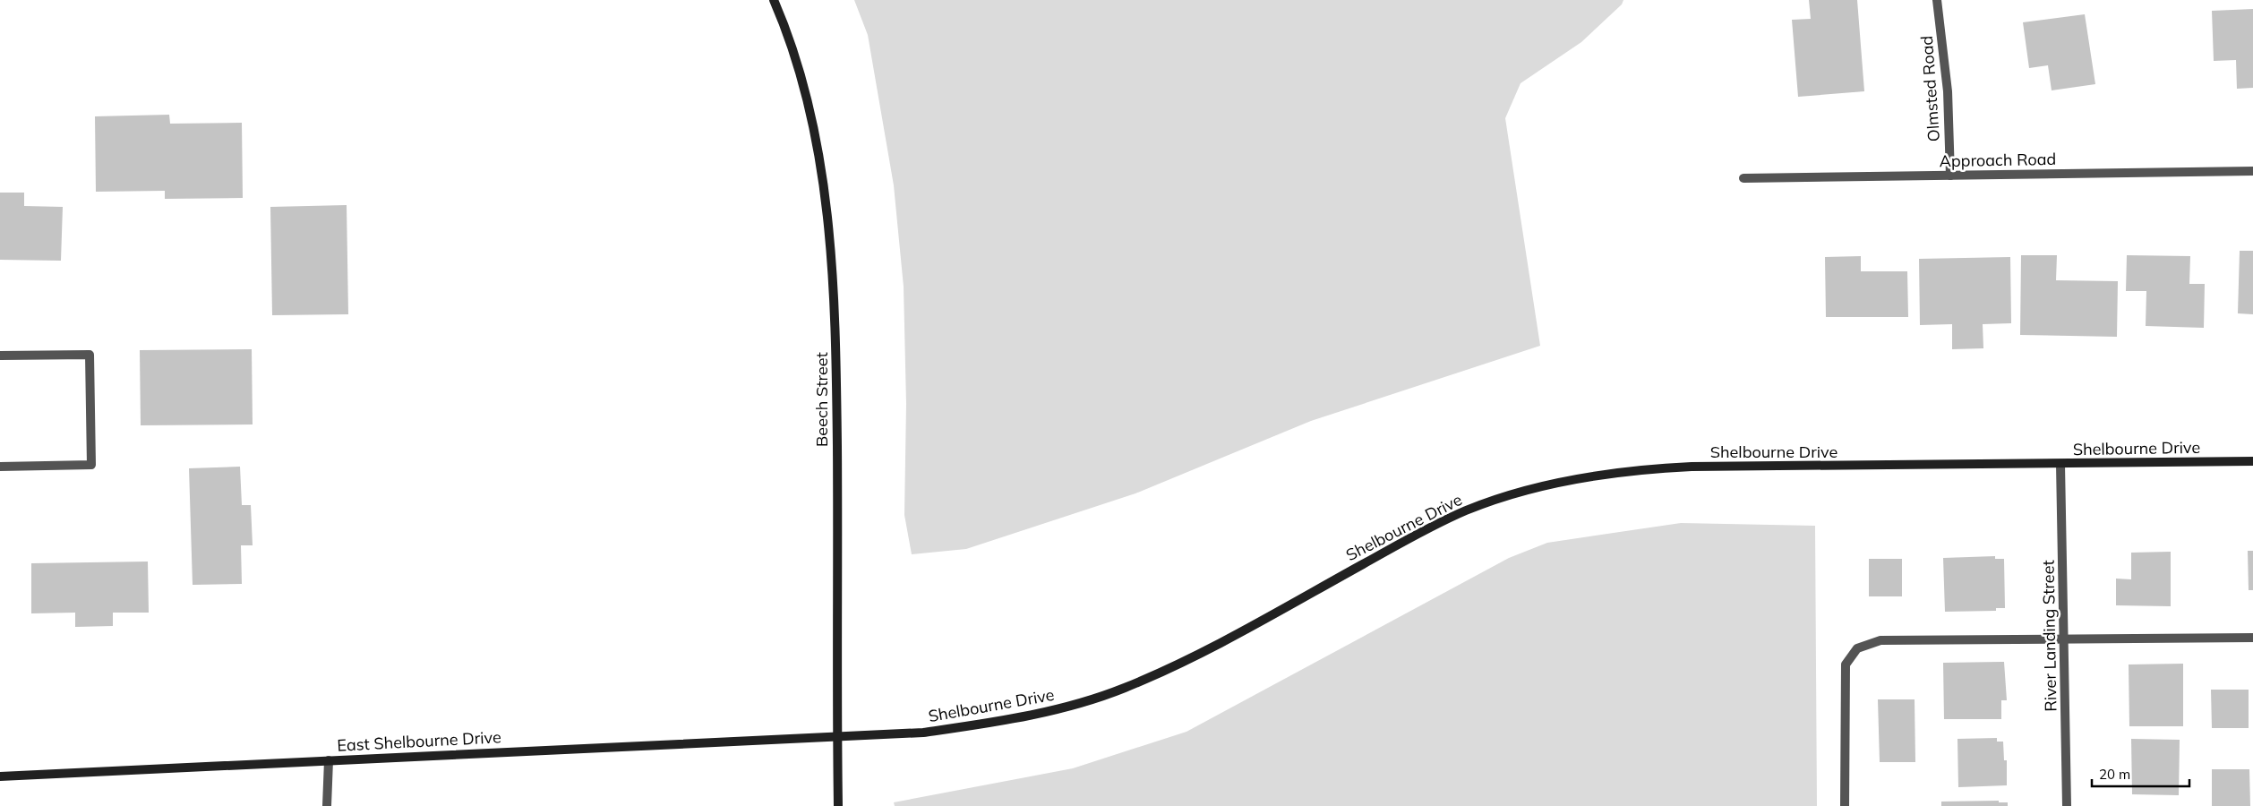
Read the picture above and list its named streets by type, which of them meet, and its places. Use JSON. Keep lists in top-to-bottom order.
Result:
{
  "streets": {
    "street": [
      "Olmsted Road",
      "Approach Road",
      "Beech Street",
      "Shelbourne Drive",
      "River Landing Street",
      "East Shelbourne Drive"
    ]
  },
  "crossings": [
    ["Olmsted Road", "Approach Road"],
    ["Beech Street", "Shelbourne Drive"],
    ["Beech Street", "East Shelbourne Drive"],
    ["Shelbourne Drive", "River Landing Street"],
    ["Shelbourne Drive", "East Shelbourne Drive"]
  ],
  "scale_bar": "20 m"
}
